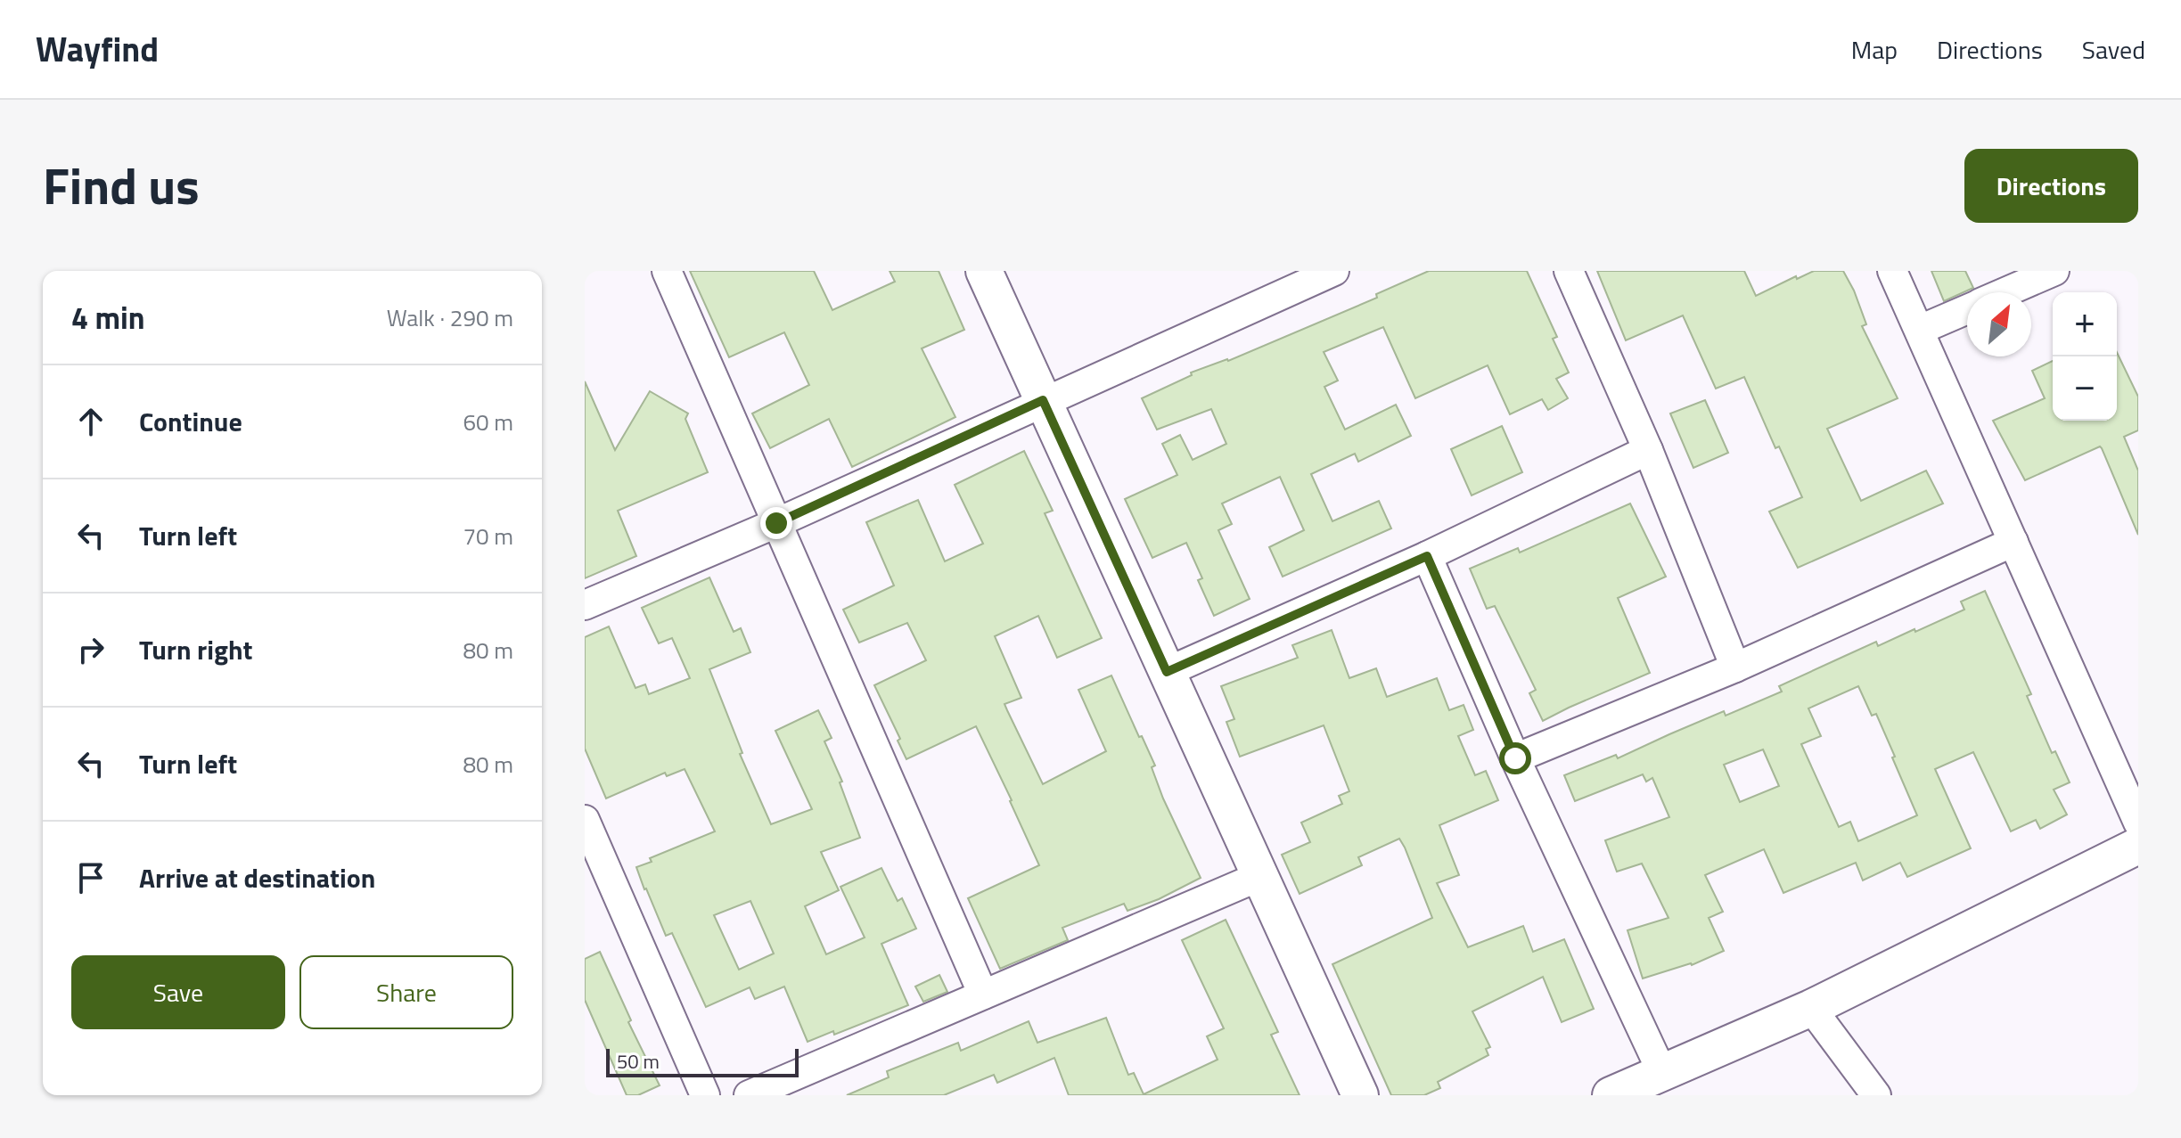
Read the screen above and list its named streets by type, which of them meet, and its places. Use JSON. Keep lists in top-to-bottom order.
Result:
{
  "scale_bar": "50 m",
  "north": "top right",
  "page": {
    "header": "Wayfind",
    "nav": ["Map", "Directions", "Saved"],
    "title": "Find us",
    "buttons": [
      "Directions",
      ["Save", "Share"]
    ],
    "heading": ["4 min", "Walk · 290 m"],
    "map_buttons": ["+", "−"],
    "list": [
      ["Continue", "60 m"],
      ["Turn left", "70 m"],
      ["Turn right", "80 m"],
      ["Turn left", "80 m"],
      "Arrive at destination"
    ],
    "scale": "50 m"
  }
}
